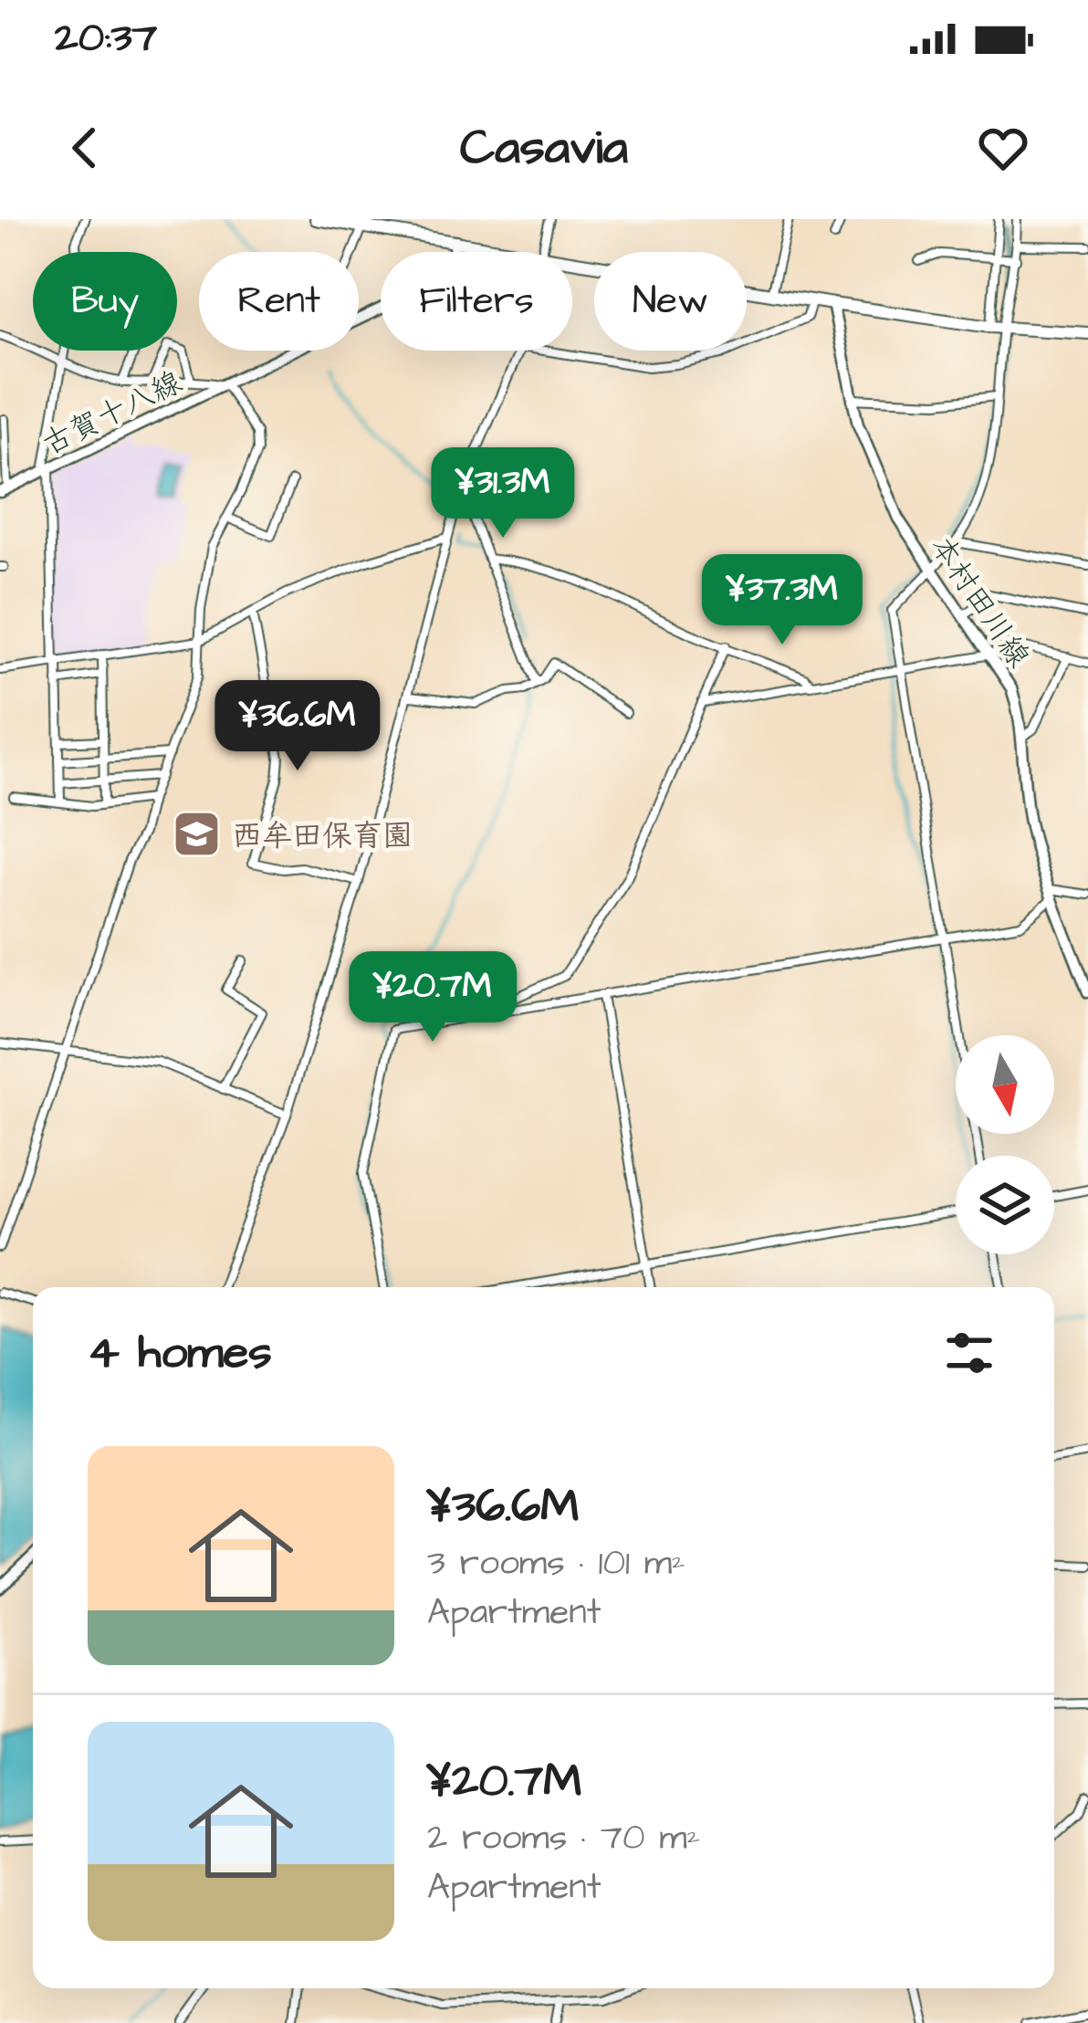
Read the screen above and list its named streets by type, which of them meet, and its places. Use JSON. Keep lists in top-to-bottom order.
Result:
{
  "streets": {
    "main road": ["古賀十八線", "本村田川線"]
  },
  "places": {
    "school or university": ["西牟田保育園"]
  },
  "north": "bottom",
  "page": {
    "status": "20:37",
    "header": "Casavia",
    "chip": [
      "Buy",
      "Rent",
      "Filters",
      "New"
    ],
    "price": [
      "¥31.3M",
      "¥37.3M",
      "¥36.6M",
      "¥20.7M"
    ],
    "heading": "4 homes",
    "list": [
      {
        "name": "¥36.6M",
        "note": "3 rooms · 101 m² · Apartment"
      },
      {
        "name": "¥20.7M",
        "note": "2 rooms · 70 m² · Apartment"
      }
    ]
  }
}
